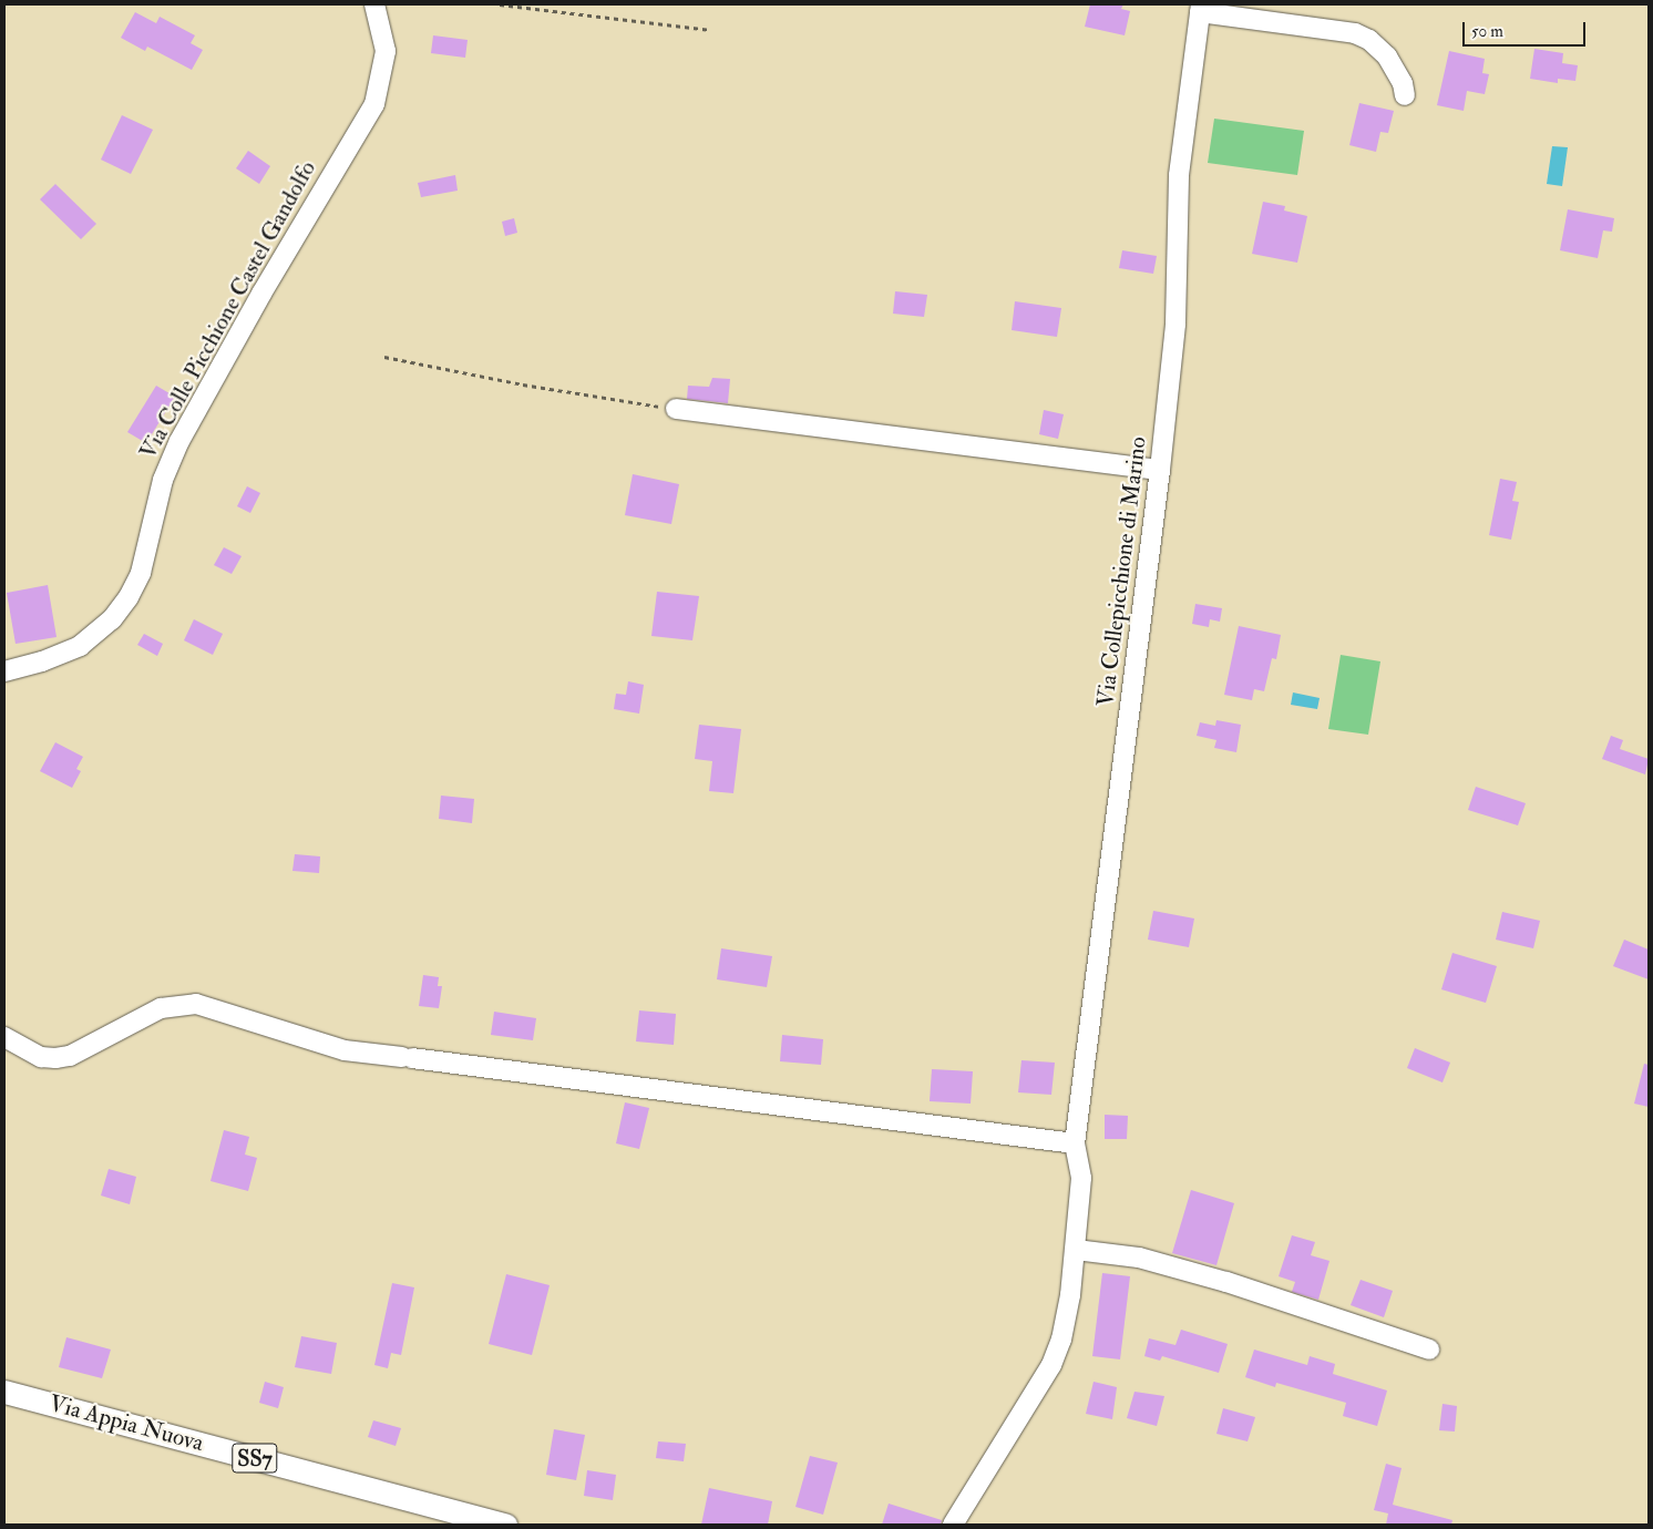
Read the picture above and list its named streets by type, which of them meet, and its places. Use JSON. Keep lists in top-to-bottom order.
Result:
{
  "streets": {
    "main road": ["Via Appia Nuova", "SS7"],
    "street": ["Via Colle Picchione Castel Gandolfo", "Via Collepicchione di Marino"]
  },
  "scale_bar": "50 m"
}
